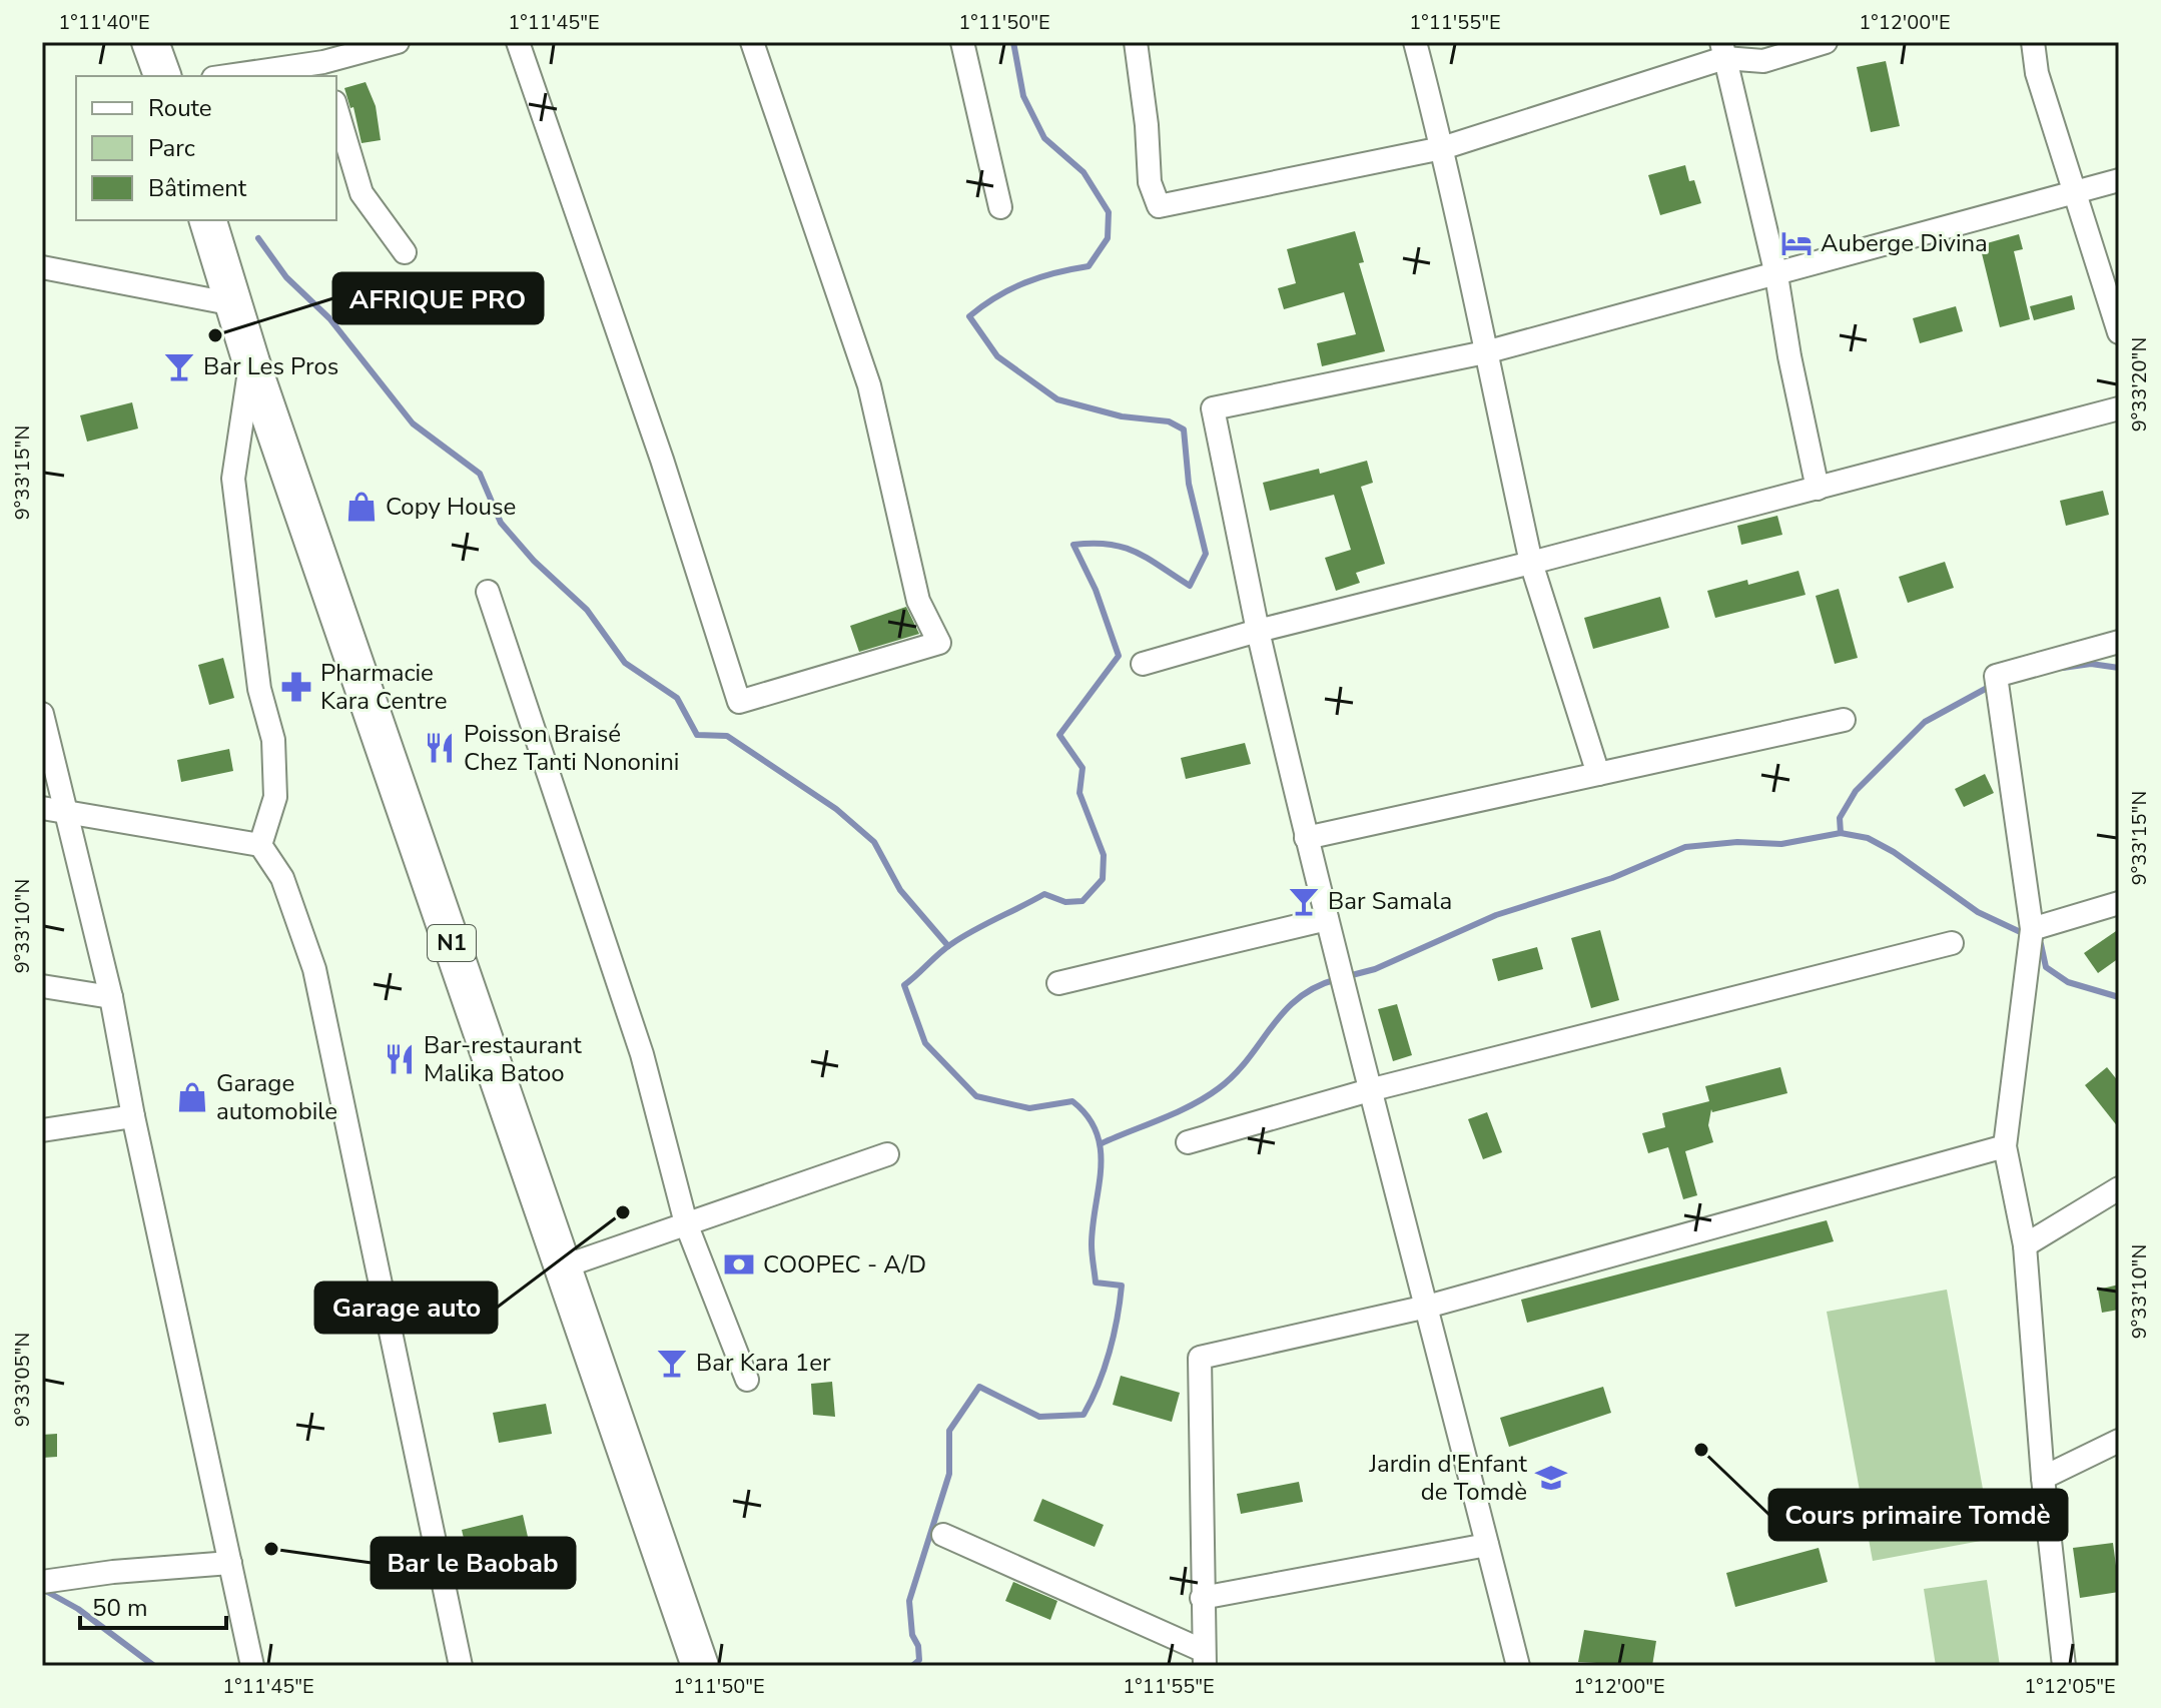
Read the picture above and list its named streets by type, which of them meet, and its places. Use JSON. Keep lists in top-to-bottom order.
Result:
{
  "streets": {
    "highway": ["N1"]
  },
  "places": {
    "hotel": ["Auberge Divina"],
    "other": [
      "AFRIQUE PRO",
      "Garage auto",
      "Cours primaire Tomdè",
      "Bar le Baobab"
    ],
    "bar": ["Bar Les Pros", "Bar Samala", "Bar Kara 1er"],
    "shop": ["Copy House", "Garage automobile"],
    "pharmacy": ["Pharmacie Kara Centre"],
    "restaurant": ["Poisson Braisé Chez Tanti Nononini", "Bar-restaurant Malika Batoo"],
    "bank": ["COOPEC - A/D"],
    "school or university": ["Jardin d'Enfant de Tomdè"]
  },
  "legend": ["Route", "Parc", "Bâtiment"],
  "scale_bar": "50 m",
  "coordinates": [
    "1°11'40\"E",
    "1°11'45\"E",
    "1°11'50\"E",
    "1°11'55\"E",
    "1°12'00\"E",
    "9°33'20\"N",
    "9°33'15\"N",
    "9°33'10\"N",
    "9°33'05\"N",
    "1°12'05\"E"
  ]
}
